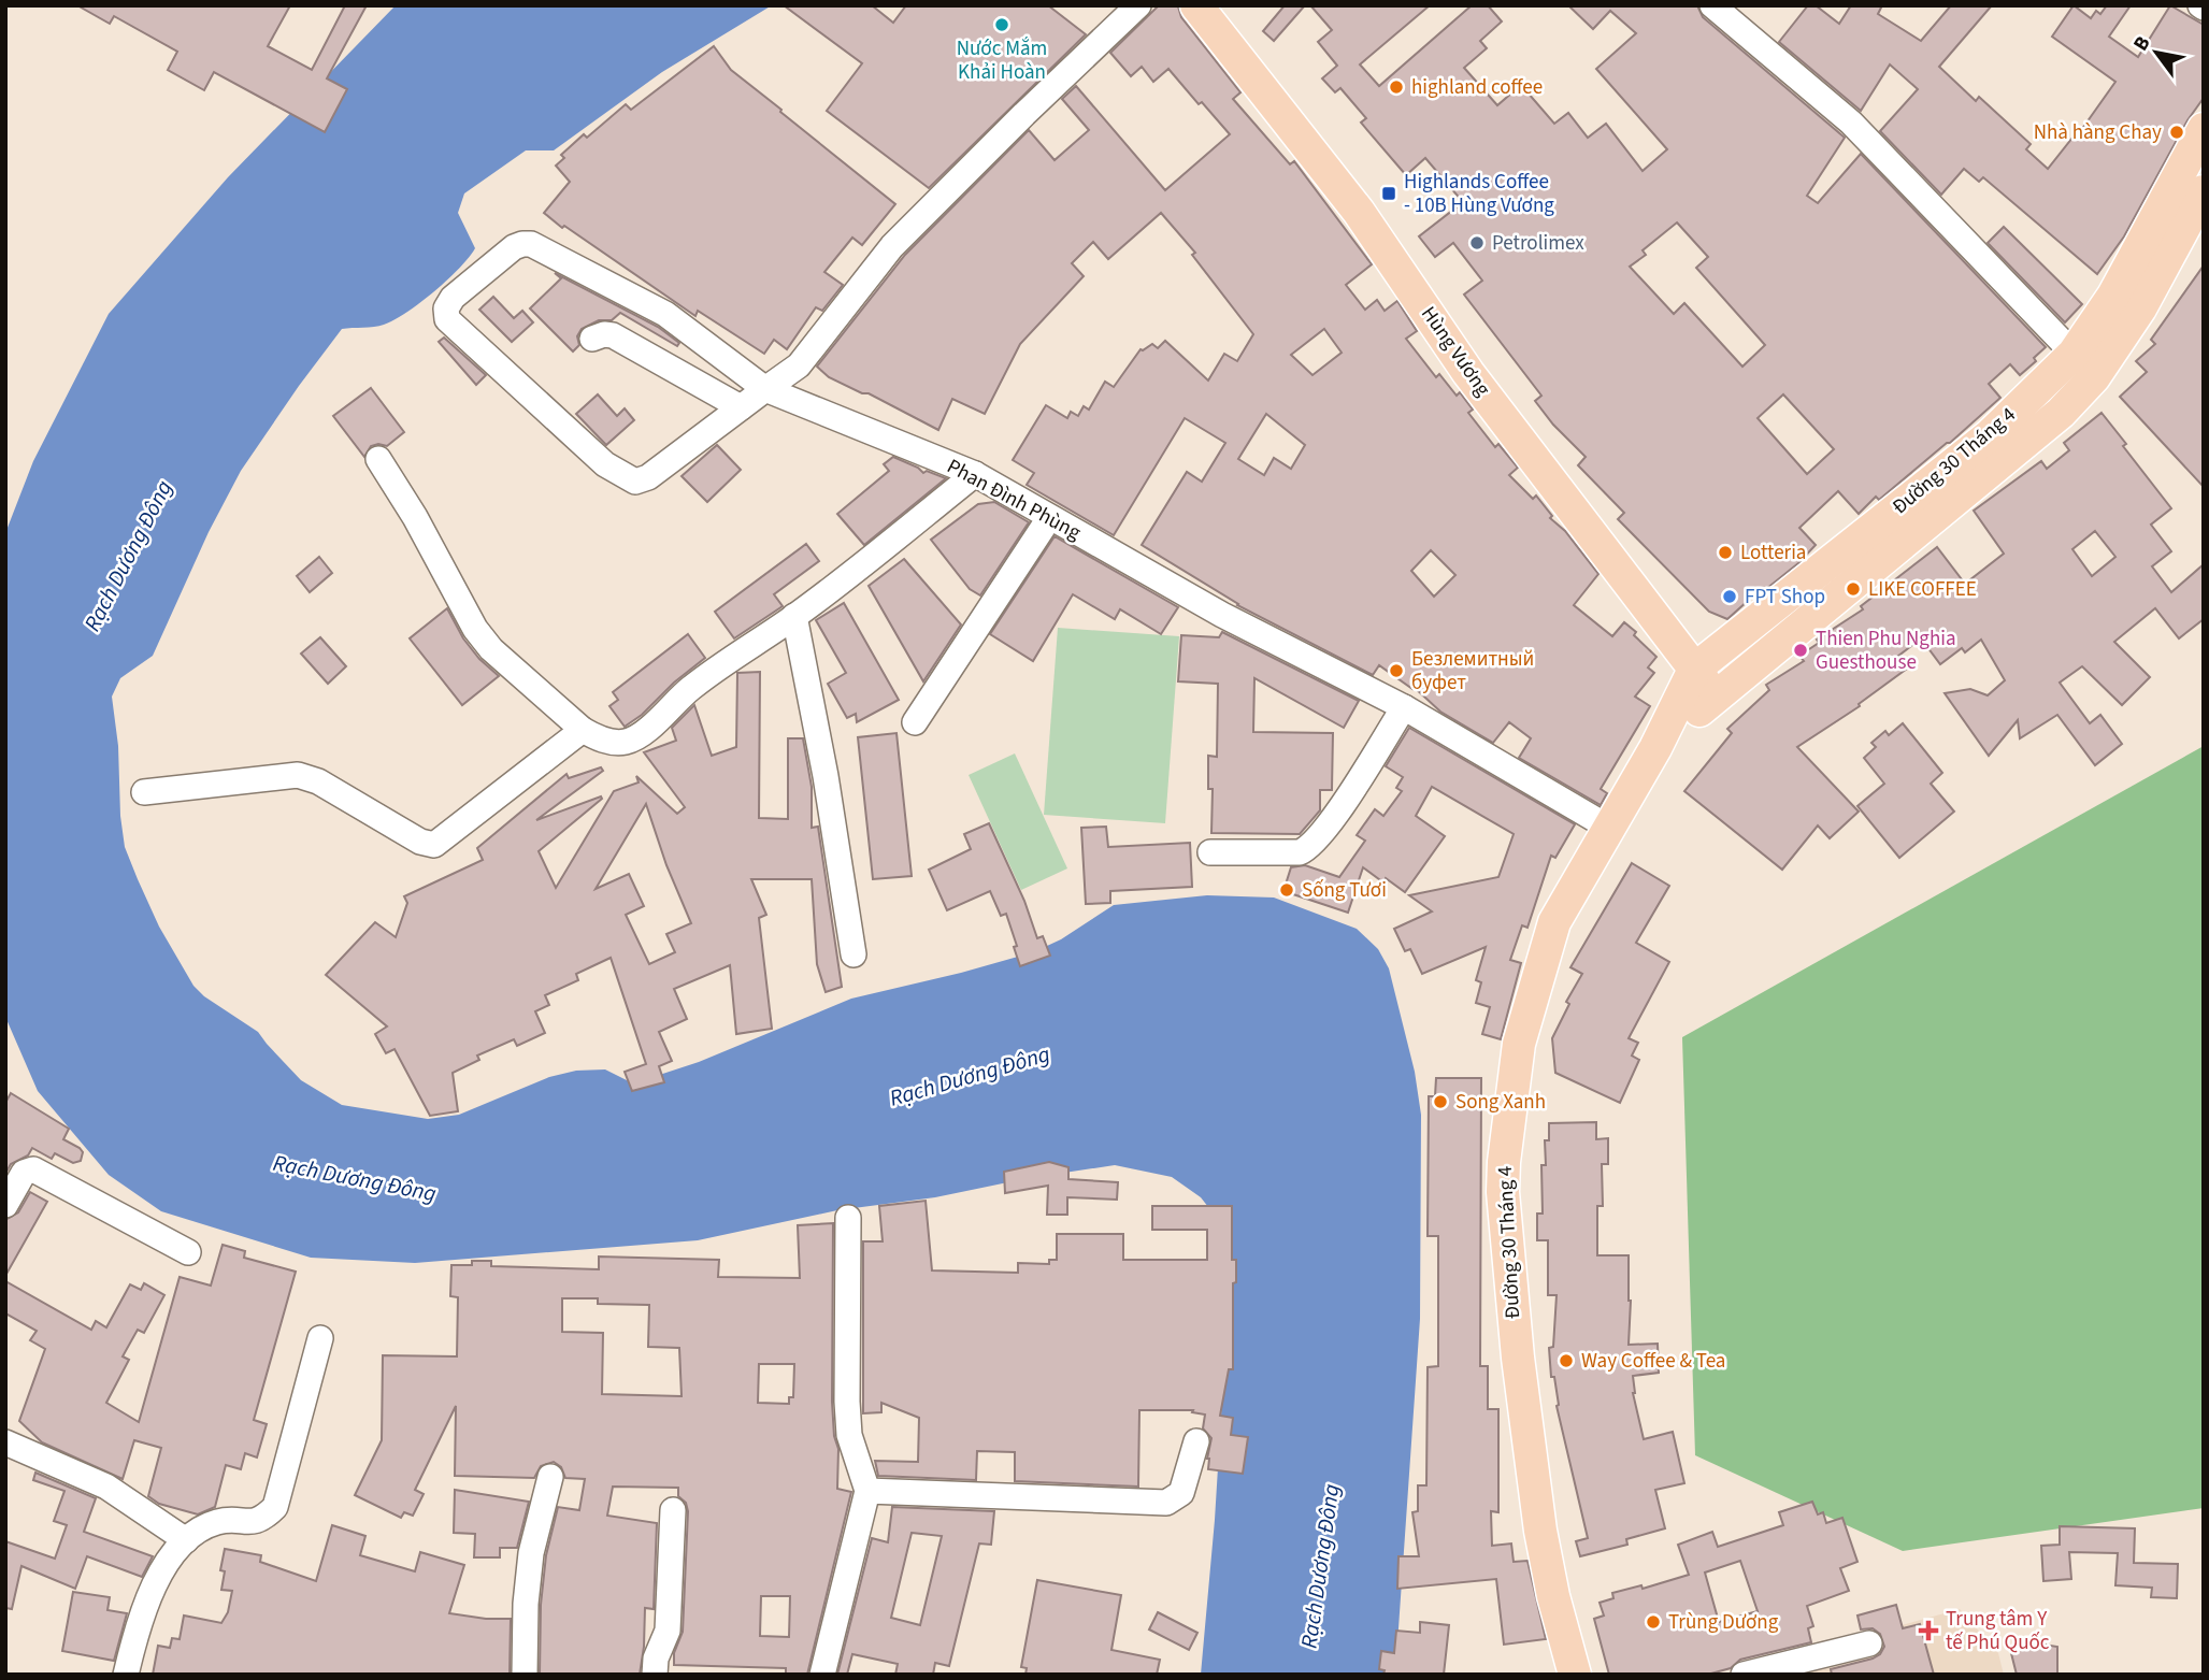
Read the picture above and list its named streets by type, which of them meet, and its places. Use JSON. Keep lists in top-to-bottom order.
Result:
{
  "streets": {
    "main road": ["Hùng Vương", "Đường 30 Tháng 4"],
    "street": ["Phan Đình Phùng"]
  },
  "crossings": [
    ["Hùng Vương", "Đường 30 Tháng 4"],
    ["Đường 30 Tháng 4", "Phan Đình Phùng"]
  ],
  "water": ["Rạch Dương Đông"],
  "places": {
    "other": [
      "Nước Mắm Khải Hoàn",
      "highland coffee",
      "Nhà hàng Chay",
      "Petrolimex",
      "Lotteria",
      "LIKE COFFEE",
      "FPT Shop",
      "Thien Phu Nghia Guesthouse",
      "Безлемитный буфет",
      "Sống Tươi",
      "Song Xanh",
      "Way Coffee & Tea",
      "Trùng Dương"
    ],
    "transit": ["Highlands Coffee - 10B Hùng Vương"],
    "health": ["Trung tâm Y tế Phú Quốc"]
  },
  "north": "top left"
}
